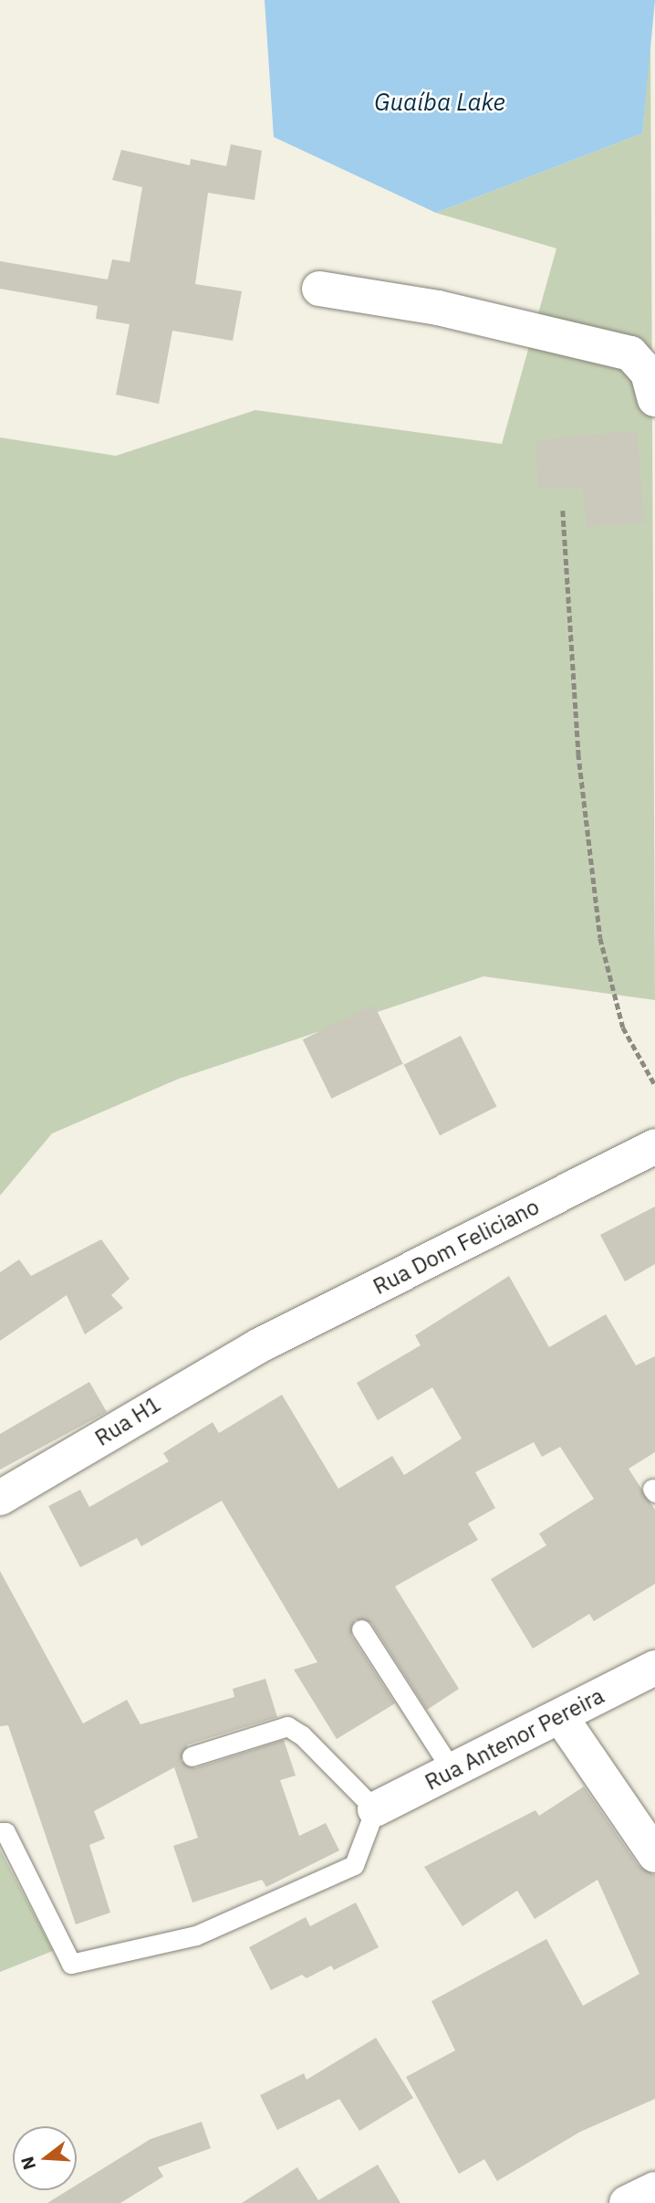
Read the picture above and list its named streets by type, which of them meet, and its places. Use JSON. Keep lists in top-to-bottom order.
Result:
{
  "streets": {
    "street": ["Rua Dom Feliciano", "Rua H1", "Rua Antenor Pereira"]
  },
  "crossings": [
    ["Rua Dom Feliciano", "Rua H1"]
  ],
  "water": ["Guaíba Lake"],
  "north": "left"
}
